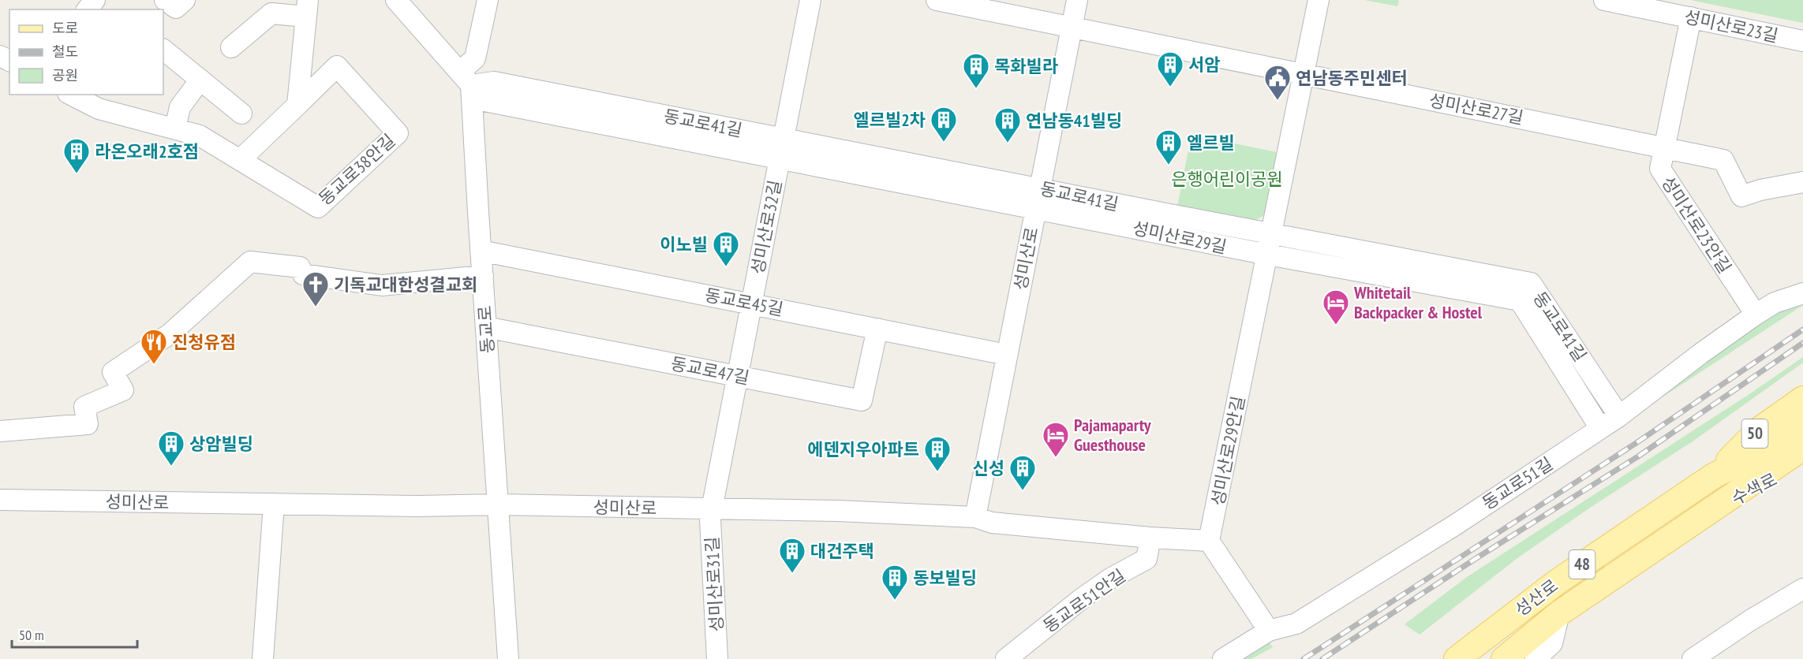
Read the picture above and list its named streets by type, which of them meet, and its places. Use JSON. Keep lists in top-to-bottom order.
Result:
{
  "streets": {
    "main road": [
      "50",
      "수색로",
      "48",
      "성산로"
    ],
    "street": [
      "성미산로23길",
      "성미산로27길",
      "동교로41길",
      "동교로38안길",
      "성미산로23안길",
      "성미산로32길",
      "성미산로29길",
      "성미산로",
      "동교로45길",
      "동교로",
      "동교로47길",
      "성미산로29안길",
      "동교로51길",
      "성미산로31길",
      "동교로51안길"
    ]
  },
  "crossings": [
    ["성미산로23길", "성미산로23안길"],
    ["성미산로27길", "성미산로23안길"],
    ["성미산로27길", "성미산로"],
    ["동교로41길", "성미산로32길"],
    ["동교로41길", "성미산로29길"],
    ["동교로41길", "성미산로"],
    ["동교로41길", "동교로"],
    ["동교로41길", "동교로51길"],
    ["성미산로23안길", "동교로51길"],
    ["성미산로32길", "성미산로"],
    ["성미산로32길", "동교로45길"],
    ["성미산로32길", "동교로47길"],
    ["성미산로32길", "성미산로31길"],
    ["성미산로29길", "성미산로"],
    ["성미산로29길", "성미산로29안길"],
    ["성미산로29길", "동교로51길"],
    ["성미산로", "동교로45길"],
    ["성미산로", "동교로"],
    ["성미산로", "성미산로29안길"],
    ["성미산로", "성미산로31길"],
    ["성미산로", "동교로51안길"],
    ["동교로45길", "동교로"],
    ["동교로45길", "동교로47길"],
    ["동교로", "동교로47길"],
    ["수색로", "48"],
    ["수색로", "성산로"],
    ["48", "성산로"]
  ],
  "parks": ["은행어린이공원"],
  "places": {
    "building": [
      "서암",
      "목화빌라",
      "엘르빌2차",
      "연남동41빌딩",
      "엘르빌",
      "라온오래2호점",
      "이노빌",
      "상암빌딩",
      "에덴지우아파트",
      "신성",
      "대건주택",
      "동보빌딩"
    ],
    "public building": ["연남동주민센터"],
    "church": ["기독교대한성결교회"],
    "hotel": ["Whitetail Backpacker & Hostel", "Pajamaparty Guesthouse"],
    "restaurant": ["진청유점"]
  },
  "legend": ["도로", "철도", "공원"],
  "scale_bar": "50 m"
}
